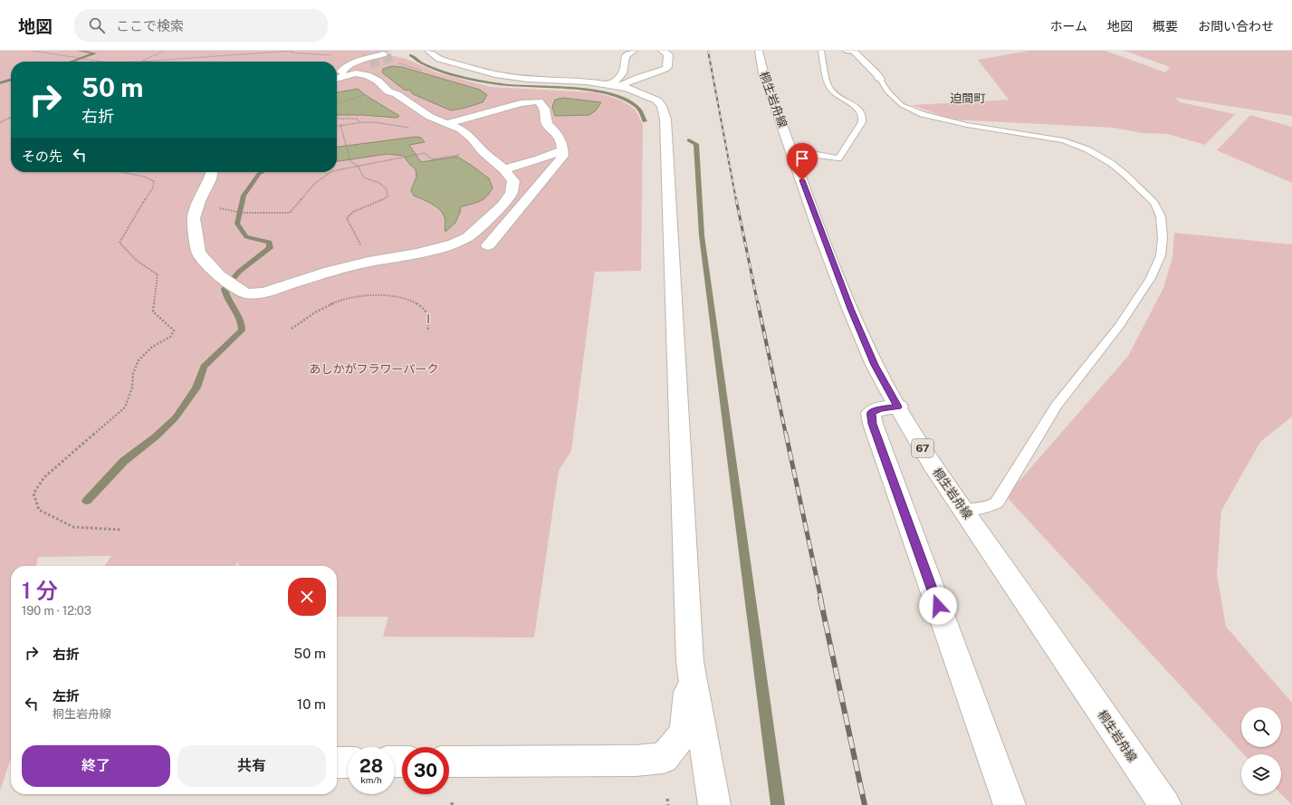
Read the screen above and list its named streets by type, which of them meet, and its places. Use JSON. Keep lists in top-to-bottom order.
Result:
{
  "streets": {
    "street": ["桐生岩舟線", "67"]
  },
  "districts": ["迫間町"],
  "parks": ["I", "あしかがフラワーパーク"],
  "page": {
    "header": "地図",
    "search": "ここで検索",
    "nav": [
      "ホーム",
      "地図",
      "概要",
      "お問い合わせ"
    ],
    "turn": ["50 m", "右折"],
    "then": "その先",
    "heading": ["1 分", "190 m · 12:03"],
    "list": [
      {
        "name": "右折",
        "value": "50 m"
      },
      {
        "name": "左折",
        "note": "桐生岩舟線",
        "value": "10 m"
      }
    ],
    "buttons": ["終了", "共有"],
    "speed": "28 km/h",
    "limit": "30"
  }
}
